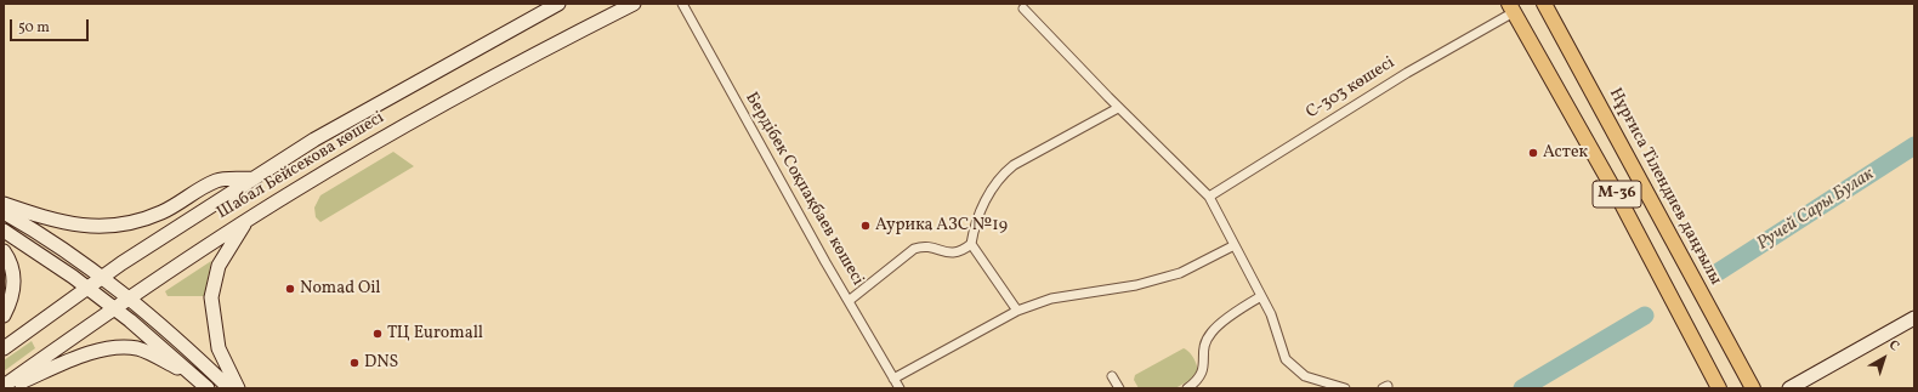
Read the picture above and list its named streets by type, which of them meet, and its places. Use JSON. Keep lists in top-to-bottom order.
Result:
{
  "streets": {
    "main road": ["Шабал Бейсекова көшесі", "Нұрғиса Тілендиев даңғылы", "M-36"],
    "street": ["С-303 көшесі", "Бердібек Соқпақбаев көшесі"]
  },
  "crossings": [
    ["С-303 көшесі", "M-36"]
  ],
  "water": ["Ручей Сары Булак"],
  "places": [
    "Астек",
    "Аурика АЗС №19",
    "Nomad Oil",
    "ТЦ Euromall",
    "DNS"
  ],
  "scale_bar": "50 m",
  "north": "top right"
}
